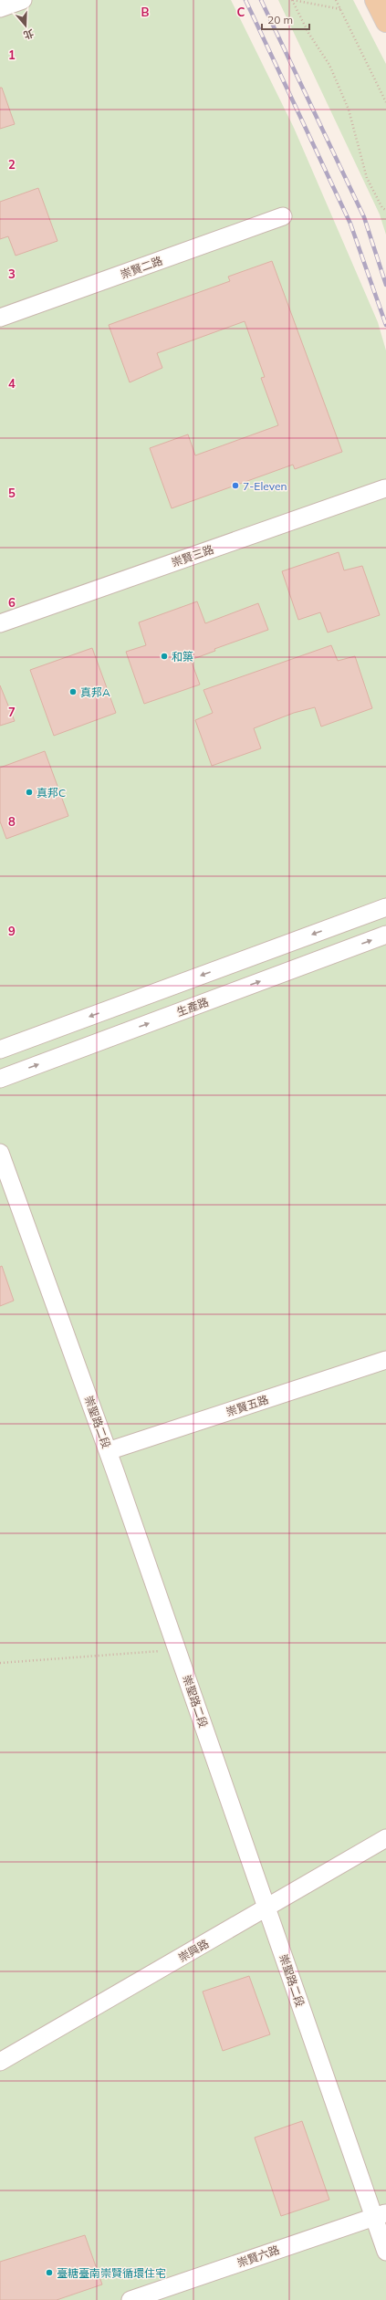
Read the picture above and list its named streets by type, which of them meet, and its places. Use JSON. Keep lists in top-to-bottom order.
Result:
{
  "streets": {
    "street": [
      "崇賢二路",
      "崇賢三路",
      "生產路",
      "崇賢五路",
      "崇聖路二段",
      "崇興路",
      "崇賢六路"
    ]
  },
  "crossings": [
    ["崇賢五路", "崇聖路二段"],
    ["崇聖路二段", "崇興路"],
    ["崇聖路二段", "崇賢六路"]
  ],
  "places": [
    "7-Eleven",
    "和築",
    "真邦A",
    "真邦C",
    "臺糖臺南崇賢循環住宅"
  ],
  "scale_bar": "20 m",
  "north": "bottom",
  "grid": {
    "columns": ["B", "C"],
    "rows": [
      "1",
      "2",
      "3",
      "4",
      "5",
      "6",
      "7",
      "8",
      "9"
    ]
  }
}
